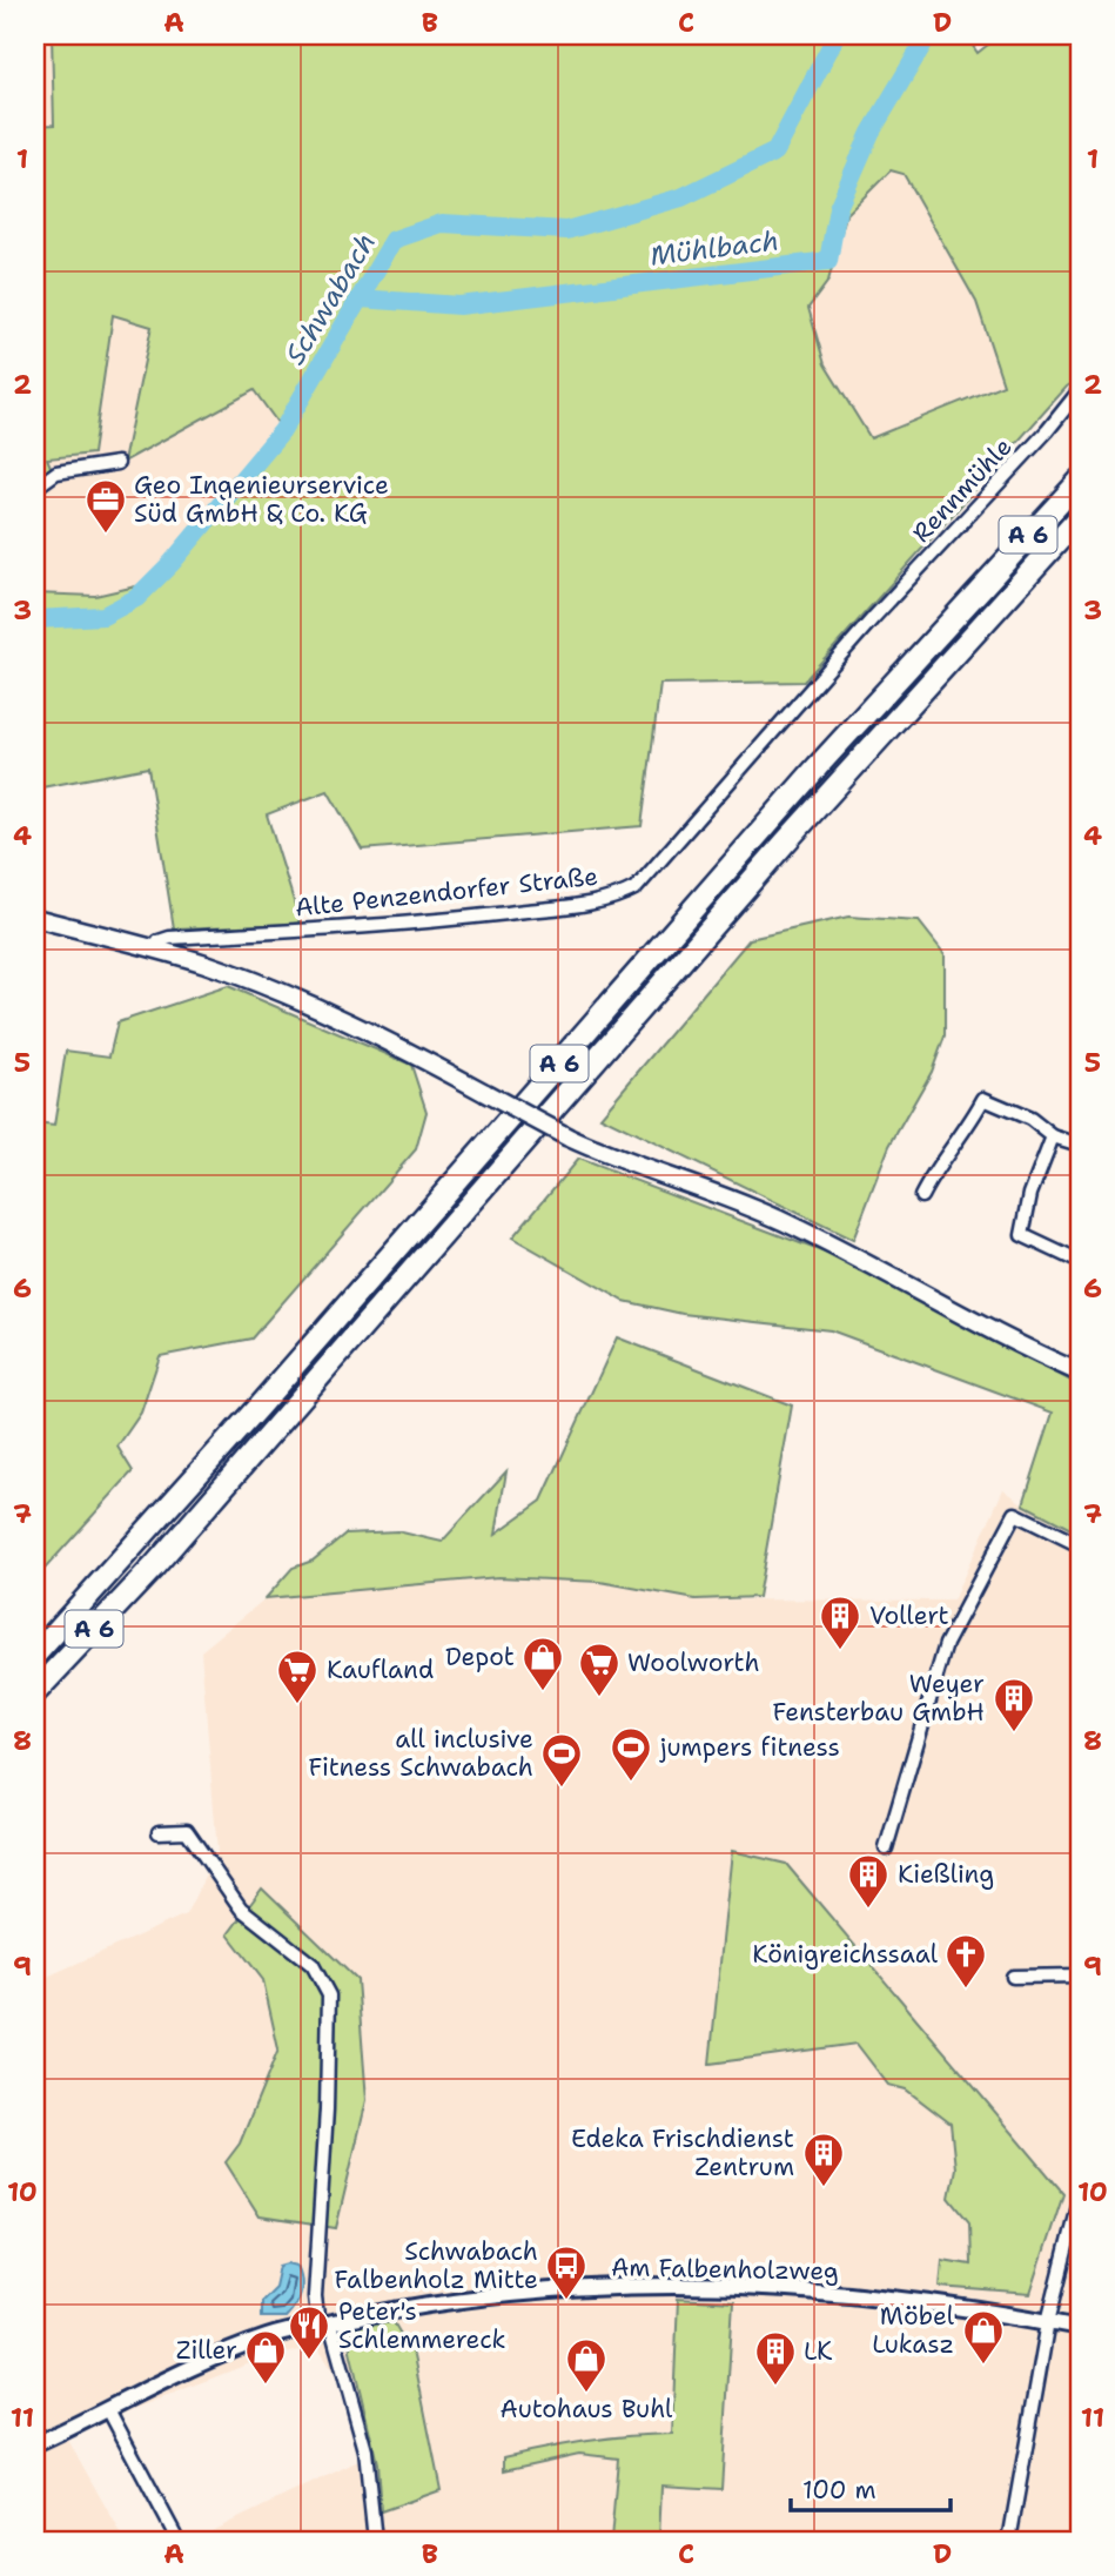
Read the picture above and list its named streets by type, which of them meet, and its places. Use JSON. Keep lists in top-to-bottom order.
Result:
{
  "streets": {
    "highway": ["A 6"],
    "street": ["Rennmühle", "Alte Penzendorfer Straße", "Am Falbenholzweg"]
  },
  "crossings": [
    ["Rennmühle", "Alte Penzendorfer Straße"]
  ],
  "water": ["Mühlbach", "Schwabach"],
  "places": {
    "office": ["Geo Ingenieurservice Süd GmbH & Co. KG"],
    "building": [
      "Vollert",
      "Weyer Fensterbau GmbH",
      "Kießling",
      "Edeka Frischdienst Zentrum",
      "LK"
    ],
    "shop": [
      "Depot",
      "Möbel Lukasz",
      "Ziller",
      "Autohaus Buhl"
    ],
    "supermarket": ["Woolworth", "Kaufland"],
    "sports": ["jumpers fitness", "all inclusive Fitness Schwabach"],
    "church": ["Königreichssaal"],
    "bus stop": ["Schwabach Falbenholz Mitte"],
    "restaurant": ["Peter's Schlemmereck"]
  },
  "scale_bar": "100 m",
  "grid": {
    "columns": [
      "A",
      "B",
      "C",
      "D"
    ],
    "rows": [
      "1",
      "2",
      "3",
      "4",
      "5",
      "6",
      "7",
      "8",
      "9",
      "10",
      "11"
    ]
  }
}
